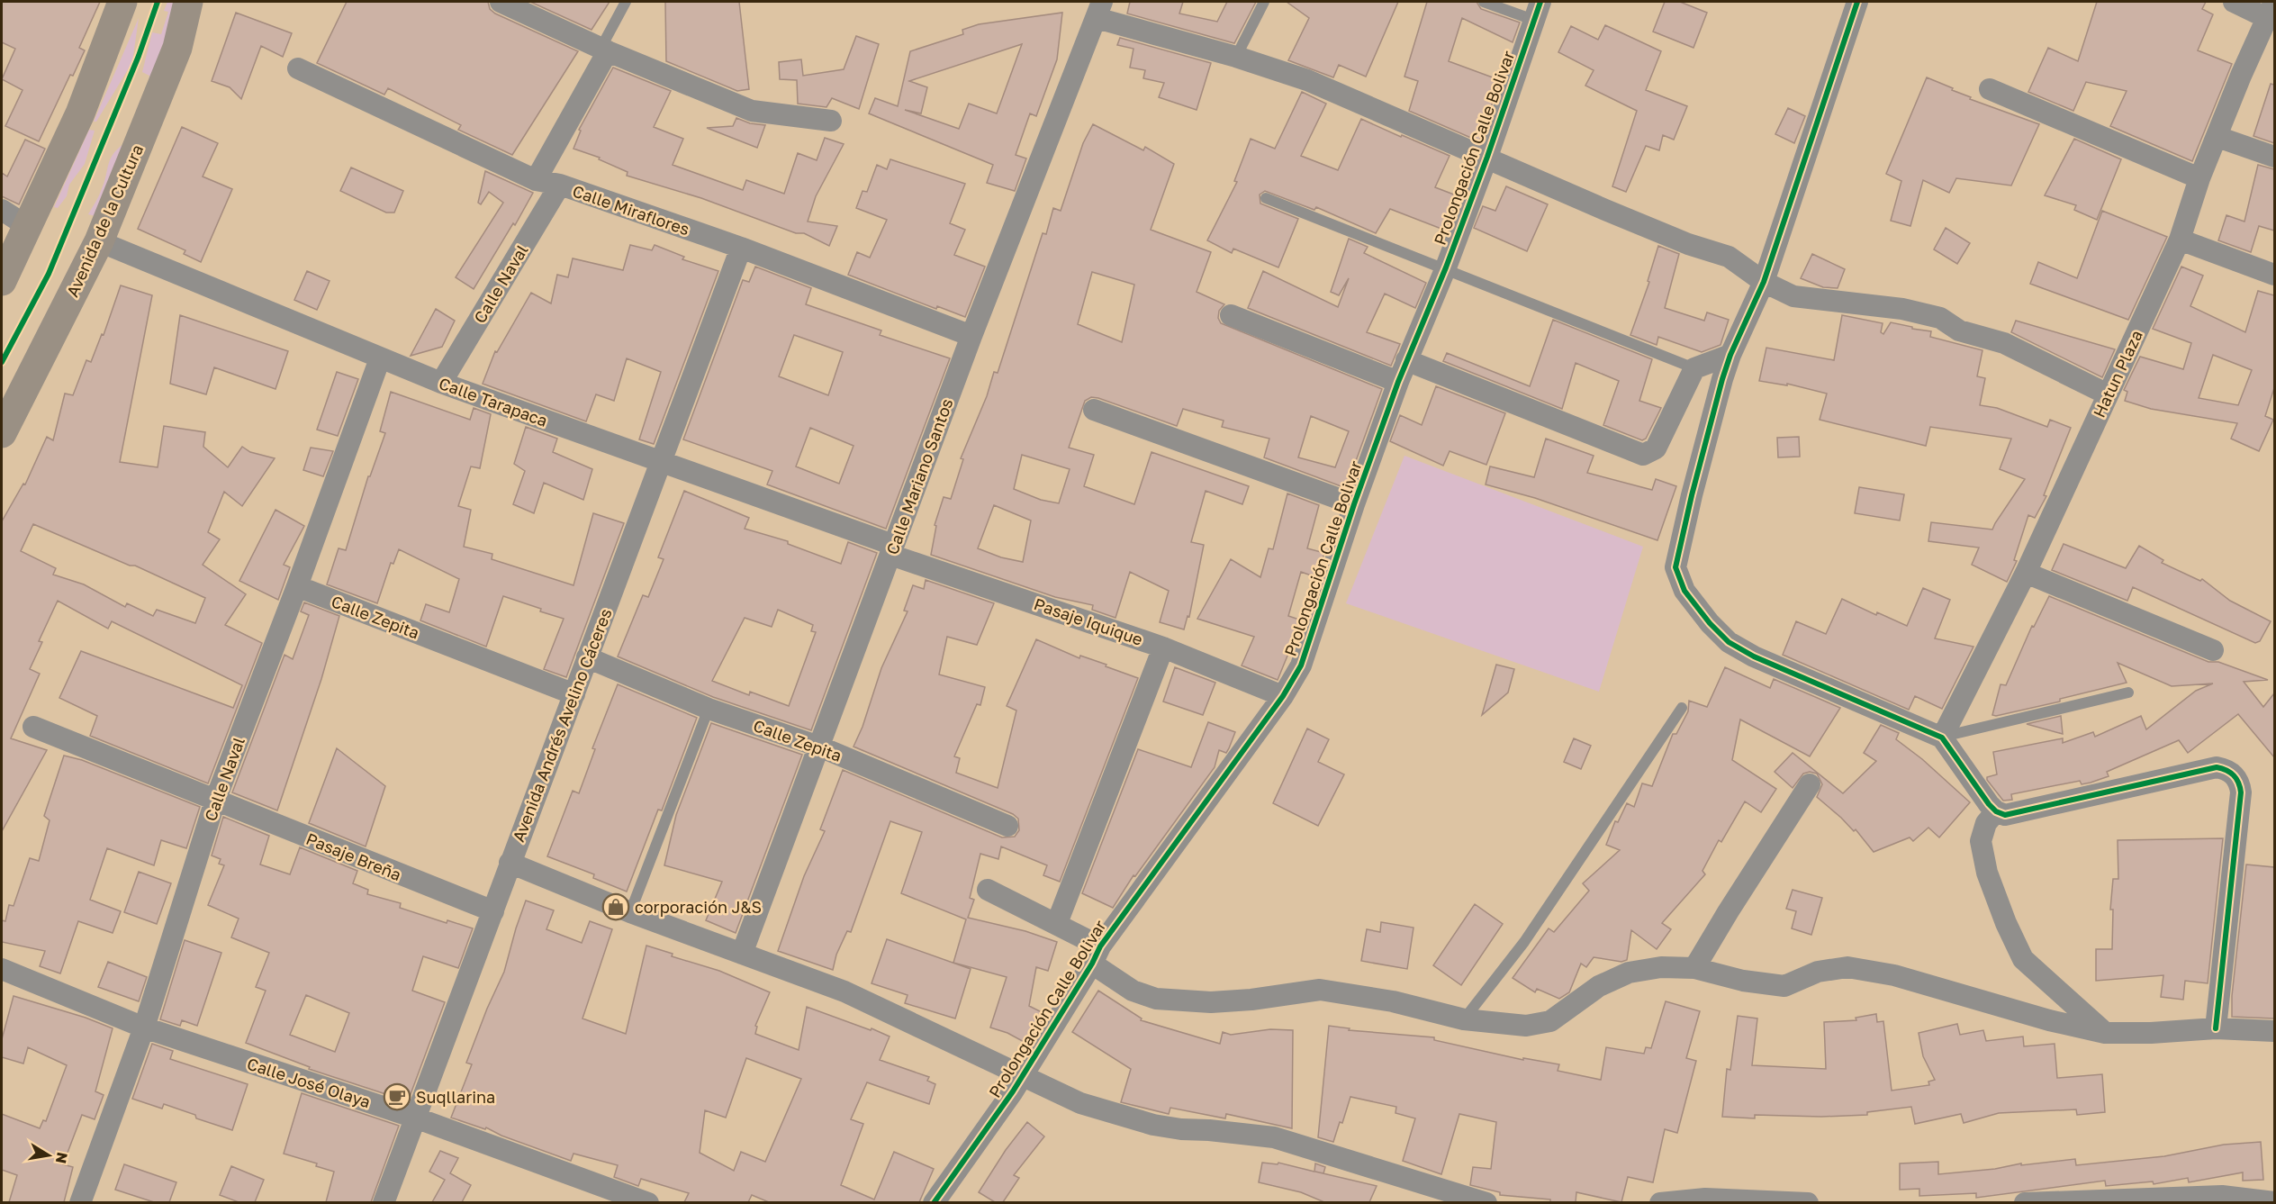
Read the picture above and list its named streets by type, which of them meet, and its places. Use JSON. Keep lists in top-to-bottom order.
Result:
{
  "streets": {
    "highway": ["Avenida de la Cultura"],
    "street": [
      "Prolongación Calle Bolivar",
      "Calle Miraflores",
      "Calle Naval",
      "Hatun Plaza",
      "Calle Tarapaca",
      "Calle Mariano Santos",
      "Calle Zepita",
      "Pasaje Iquique",
      "Avenida Andrés Avelino Cáceres",
      "Pasaje Breña",
      "Calle José Olaya"
    ]
  },
  "crossings": [
    ["Prolongación Calle Bolivar", "Pasaje Iquique"],
    ["Calle Miraflores", "Calle Naval"],
    ["Calle Miraflores", "Calle Mariano Santos"],
    ["Calle Miraflores", "Avenida Andrés Avelino Cáceres"],
    ["Avenida de la Cultura", "Calle Tarapaca"],
    ["Calle Naval", "Calle Tarapaca"],
    ["Calle Naval", "Calle Zepita"],
    ["Calle Naval", "Pasaje Breña"],
    ["Calle Naval", "Calle José Olaya"],
    ["Calle Tarapaca", "Calle Mariano Santos"],
    ["Calle Tarapaca", "Pasaje Iquique"],
    ["Calle Tarapaca", "Avenida Andrés Avelino Cáceres"],
    ["Calle Mariano Santos", "Calle Zepita"],
    ["Calle Mariano Santos", "Pasaje Iquique"],
    ["Calle Zepita", "Avenida Andrés Avelino Cáceres"],
    ["Avenida Andrés Avelino Cáceres", "Pasaje Breña"],
    ["Avenida Andrés Avelino Cáceres", "Calle José Olaya"]
  ],
  "places": {
    "shop": ["corporación J&S"],
    "cafe": ["Suqllarina"]
  },
  "north": "right"
}
